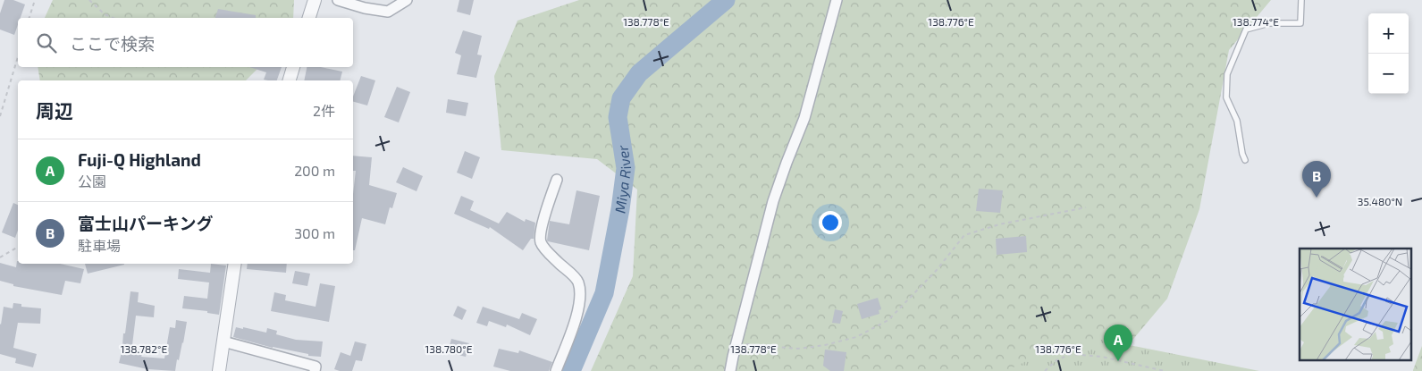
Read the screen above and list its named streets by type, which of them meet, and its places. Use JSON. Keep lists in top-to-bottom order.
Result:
{
  "water": ["Miya River"],
  "page": {
    "map_buttons": ["+", "−"],
    "search": "ここで検索",
    "heading": ["周辺", "2件"],
    "list": [
      {
        "mark": "A",
        "name": "Fuji-Q Highland",
        "note": "公園",
        "value": "200 m"
      },
      {
        "mark": "B",
        "name": "富士山パーキング",
        "note": "駐車場",
        "value": "300 m"
      }
    ],
    "pins": ["B", "A"]
  },
  "coordinates": [
    "138.778°E",
    "138.776°E",
    "138.774°E",
    "35.480°N",
    "138.782°E",
    "138.780°E"
  ]
}
